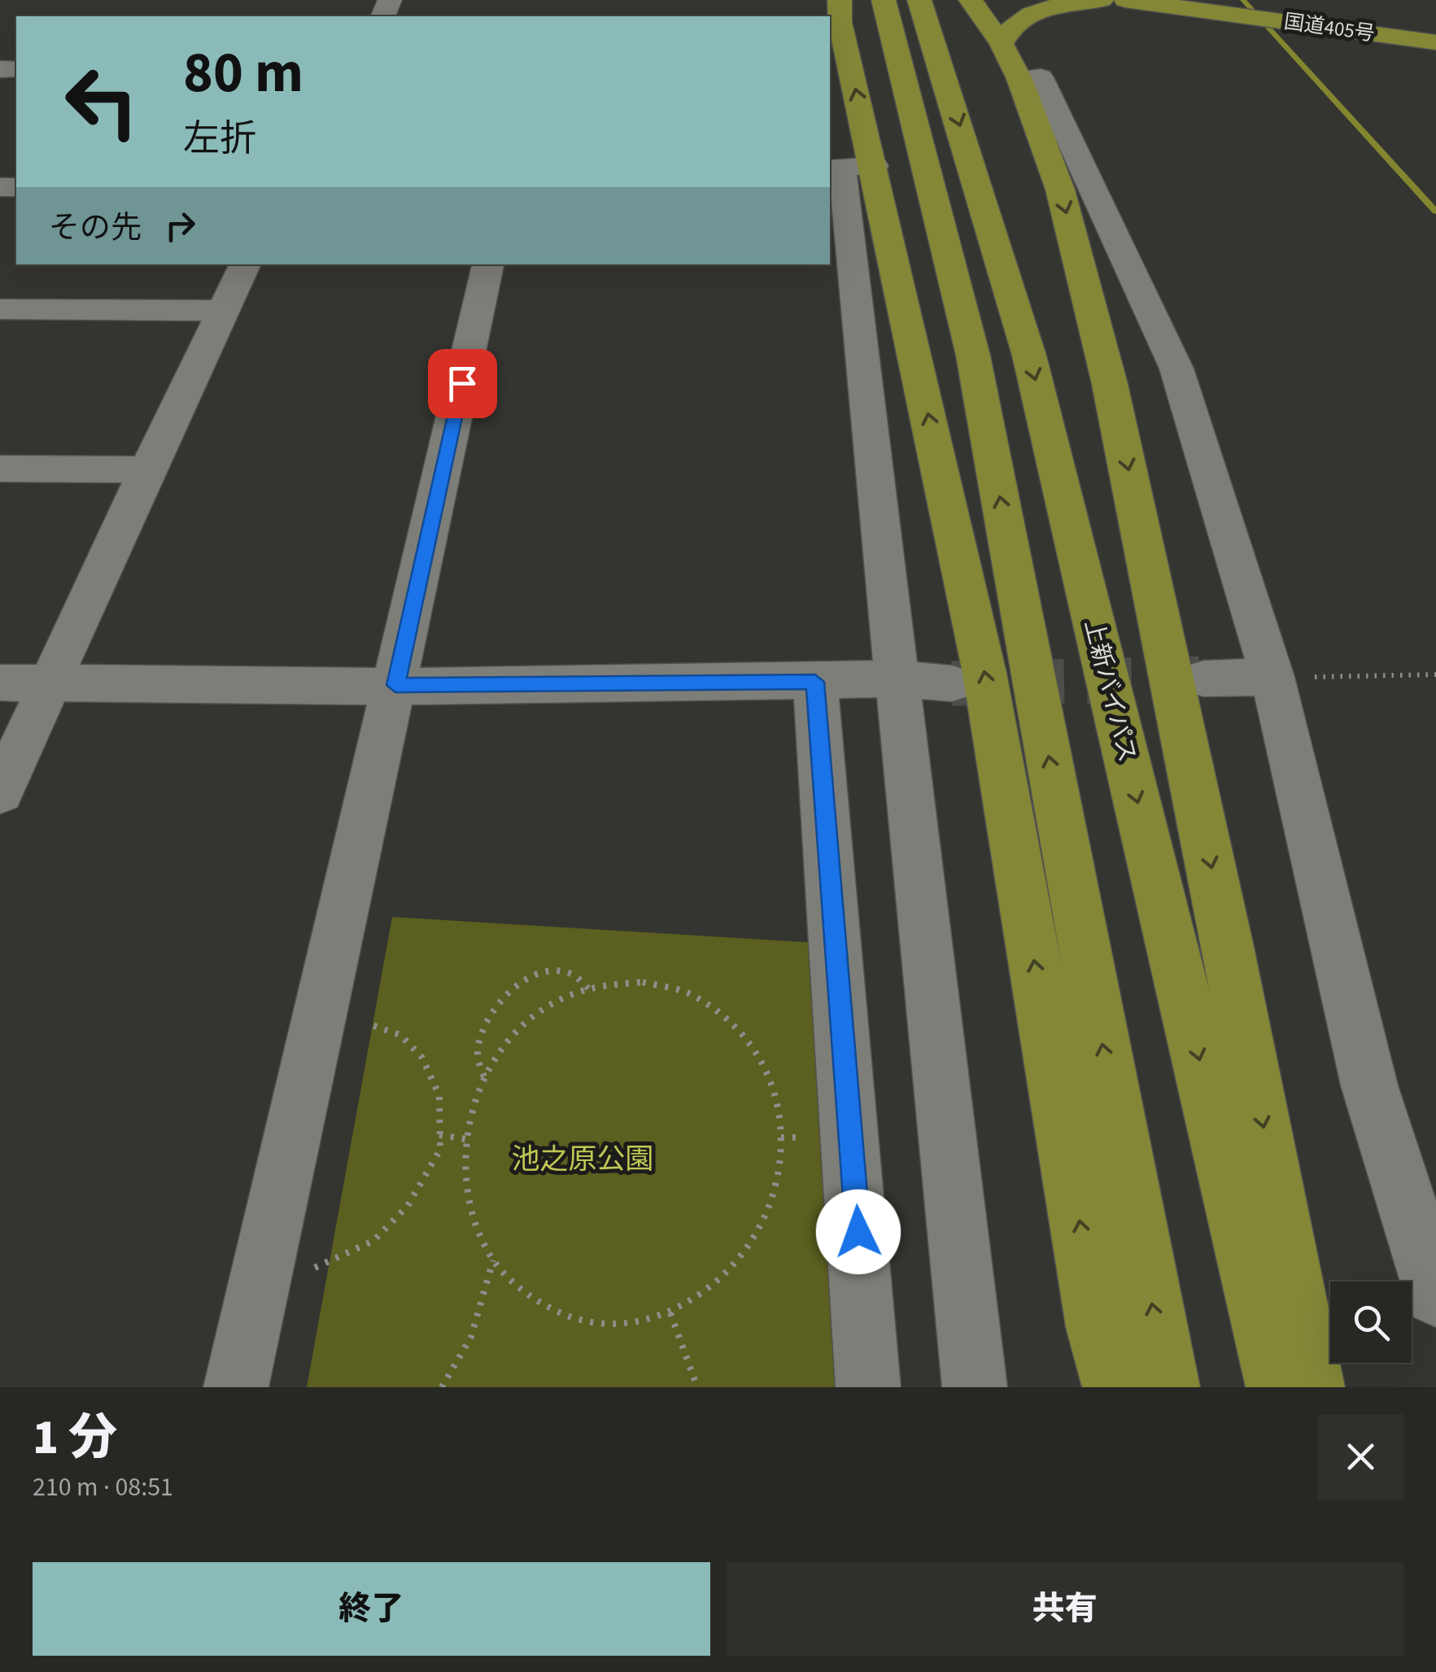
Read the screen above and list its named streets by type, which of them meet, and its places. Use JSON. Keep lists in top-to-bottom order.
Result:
{
  "streets": {
    "highway": ["国道405号", "上新バイパス"]
  },
  "parks": ["池之原公園"],
  "page": {
    "turn": ["80 m", "左折"],
    "then": "その先",
    "heading": ["1 分", "210 m · 08:51"],
    "buttons": ["終了", "共有"]
  }
}
